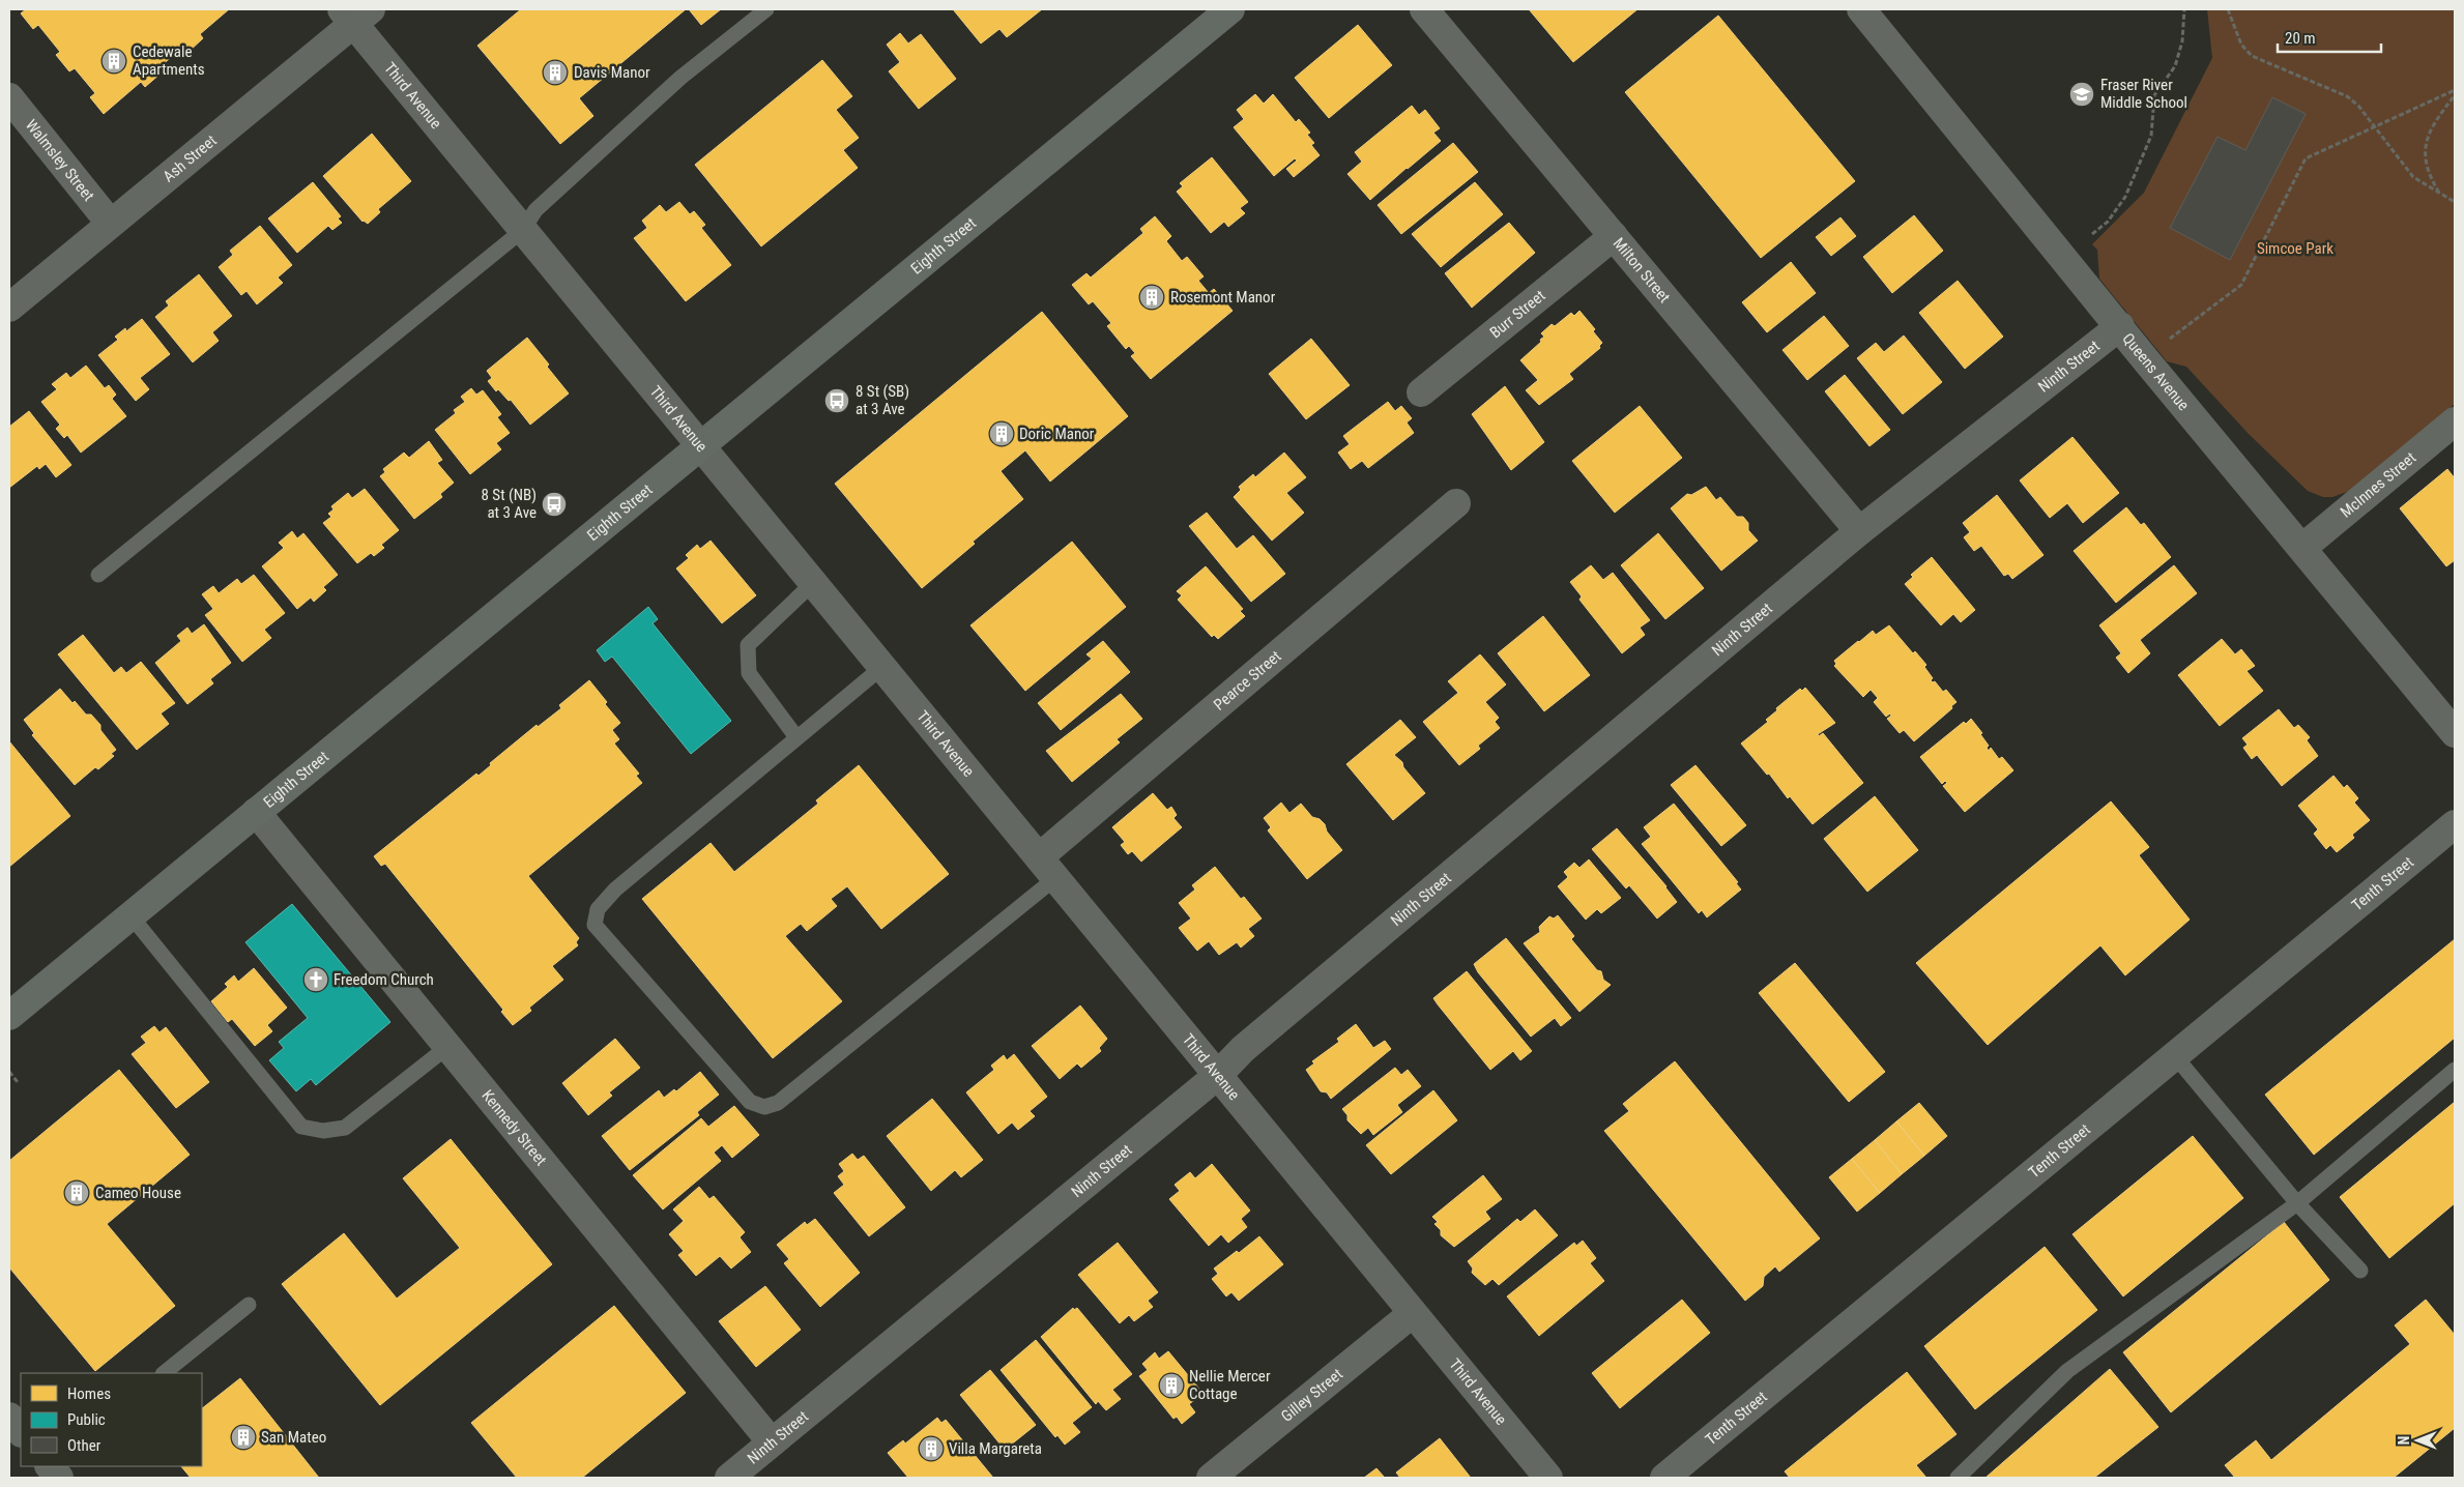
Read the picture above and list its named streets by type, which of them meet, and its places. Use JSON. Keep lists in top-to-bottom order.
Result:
{
  "streets": {
    "street": [
      "Third Avenue",
      "Ash Street",
      "Walmsley Street",
      "Eighth Street",
      "Milton Street",
      "Burr Street",
      "Ninth Street",
      "Queens Avenue",
      "McInnes Street",
      "Pearce Street",
      "Tenth Street",
      "Kennedy Street",
      "Gilley Street"
    ]
  },
  "crossings": [
    ["Third Avenue", "Ash Street"],
    ["Third Avenue", "Eighth Street"],
    ["Third Avenue", "Ninth Street"],
    ["Third Avenue", "Pearce Street"],
    ["Third Avenue", "Gilley Street"],
    ["Ash Street", "Walmsley Street"],
    ["Eighth Street", "Kennedy Street"],
    ["Milton Street", "Burr Street"],
    ["Milton Street", "Ninth Street"],
    ["Ninth Street", "Queens Avenue"],
    ["Ninth Street", "Kennedy Street"],
    ["Queens Avenue", "McInnes Street"]
  ],
  "parks": ["Simcoe Park"],
  "places": {
    "building": [
      "Cedewale Apartments",
      "Davis Manor",
      "Rosemont Manor",
      "Doric Manor",
      "Cameo House",
      "Nellie Mercer Cottage",
      "San Mateo",
      "Villa Margareta"
    ],
    "school or university": ["Fraser River Middle School"],
    "bus stop": ["8 St (SB) at 3 Ave", "8 St (NB) at 3 Ave"],
    "church": ["Freedom Church"]
  },
  "legend": ["Homes", "Public", "Other"],
  "scale_bar": "20 m",
  "north": "left"
}
